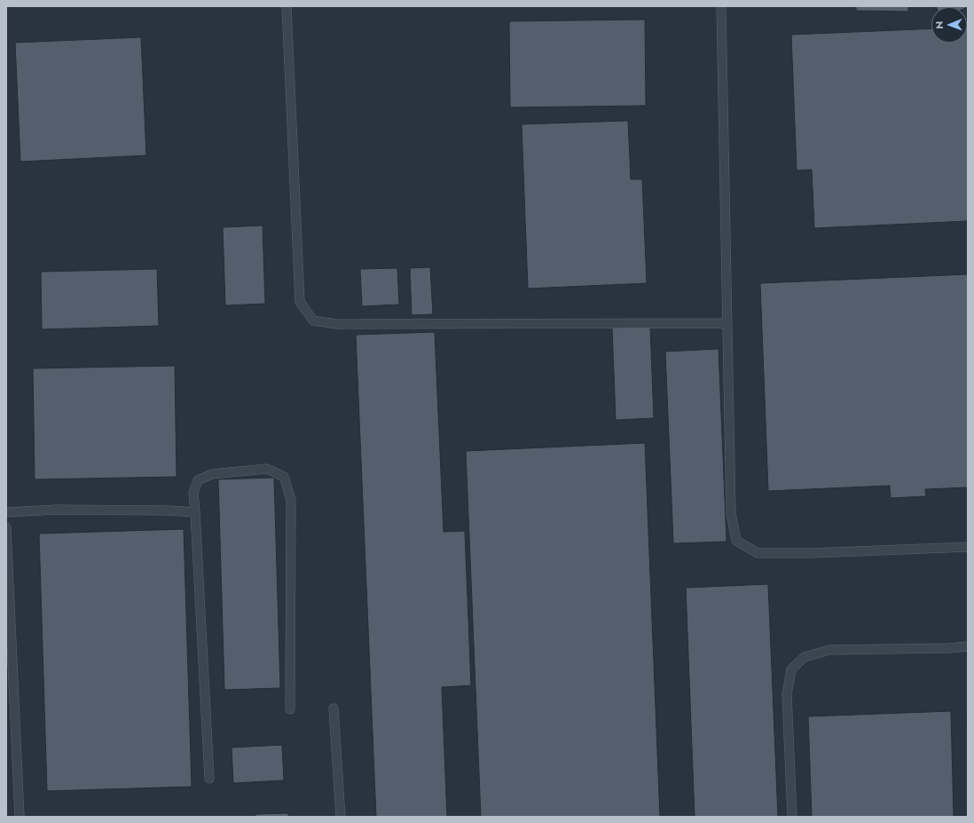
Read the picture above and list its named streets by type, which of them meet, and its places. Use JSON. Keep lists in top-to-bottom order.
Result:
{
  "north": "left"
}
